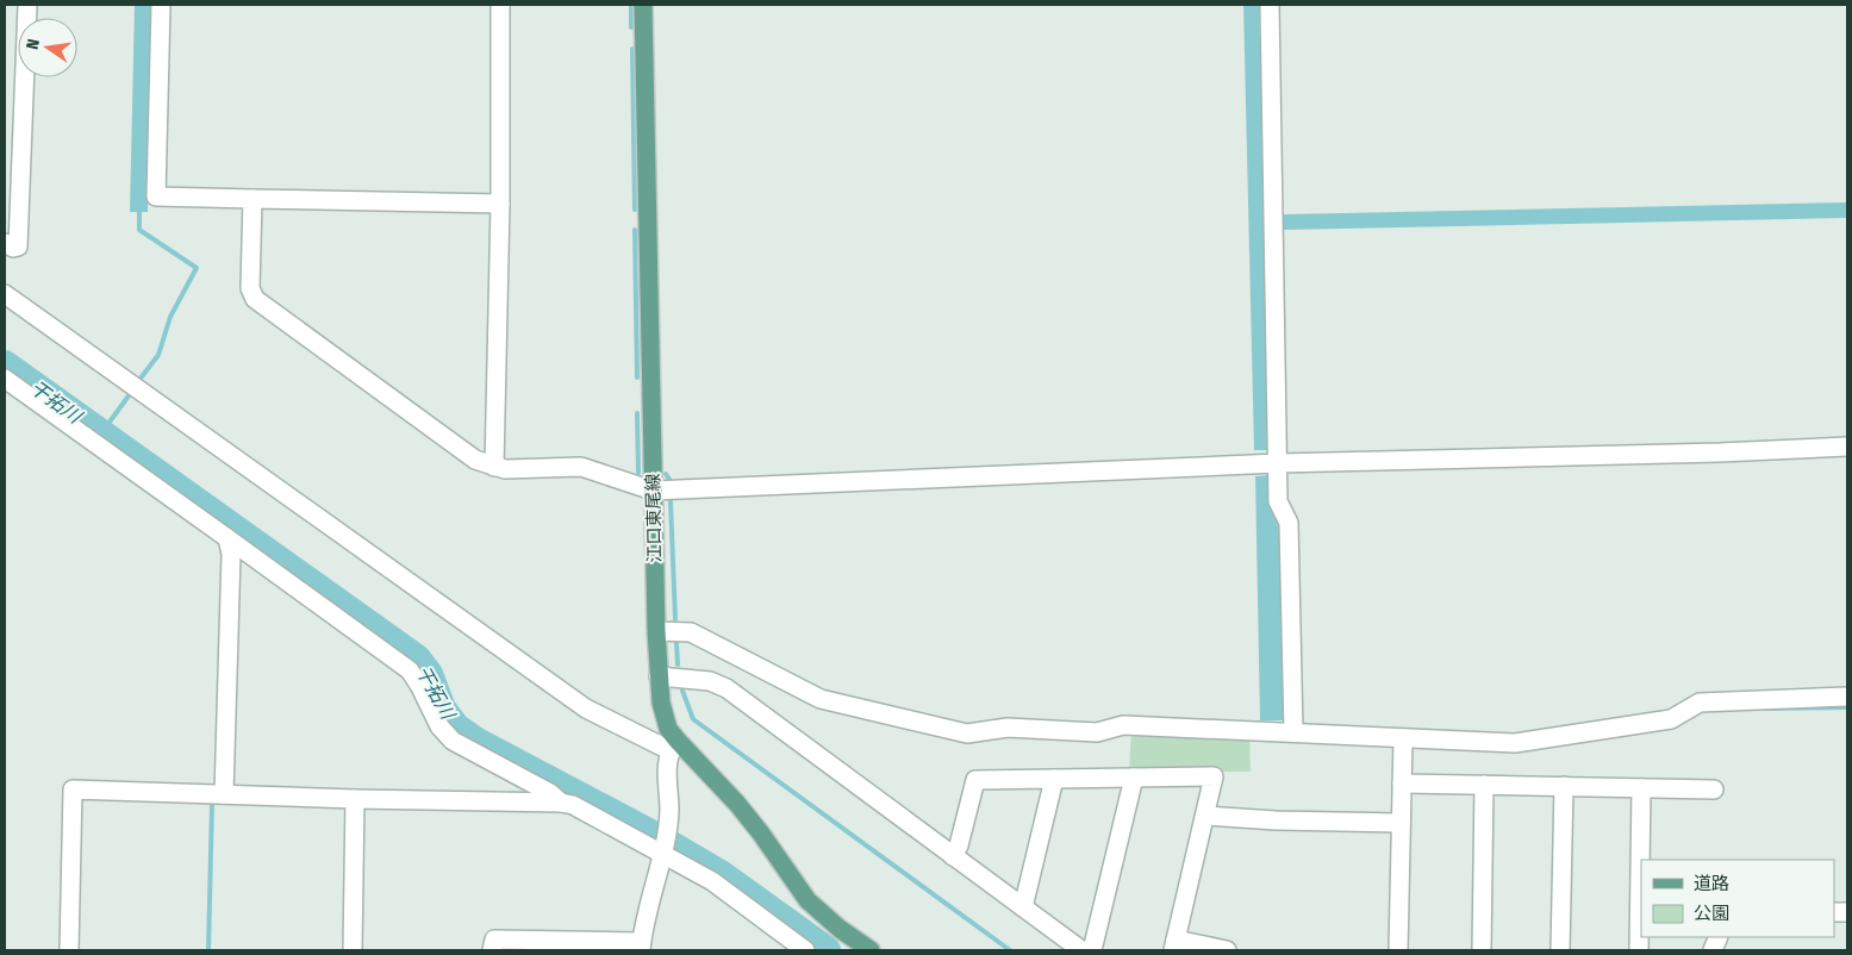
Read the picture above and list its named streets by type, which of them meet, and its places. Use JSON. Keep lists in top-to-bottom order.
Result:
{
  "streets": {
    "main road": ["江口東尾線"]
  },
  "water": ["干拓川"],
  "legend": ["道路", "公園"],
  "north": "left"
}
